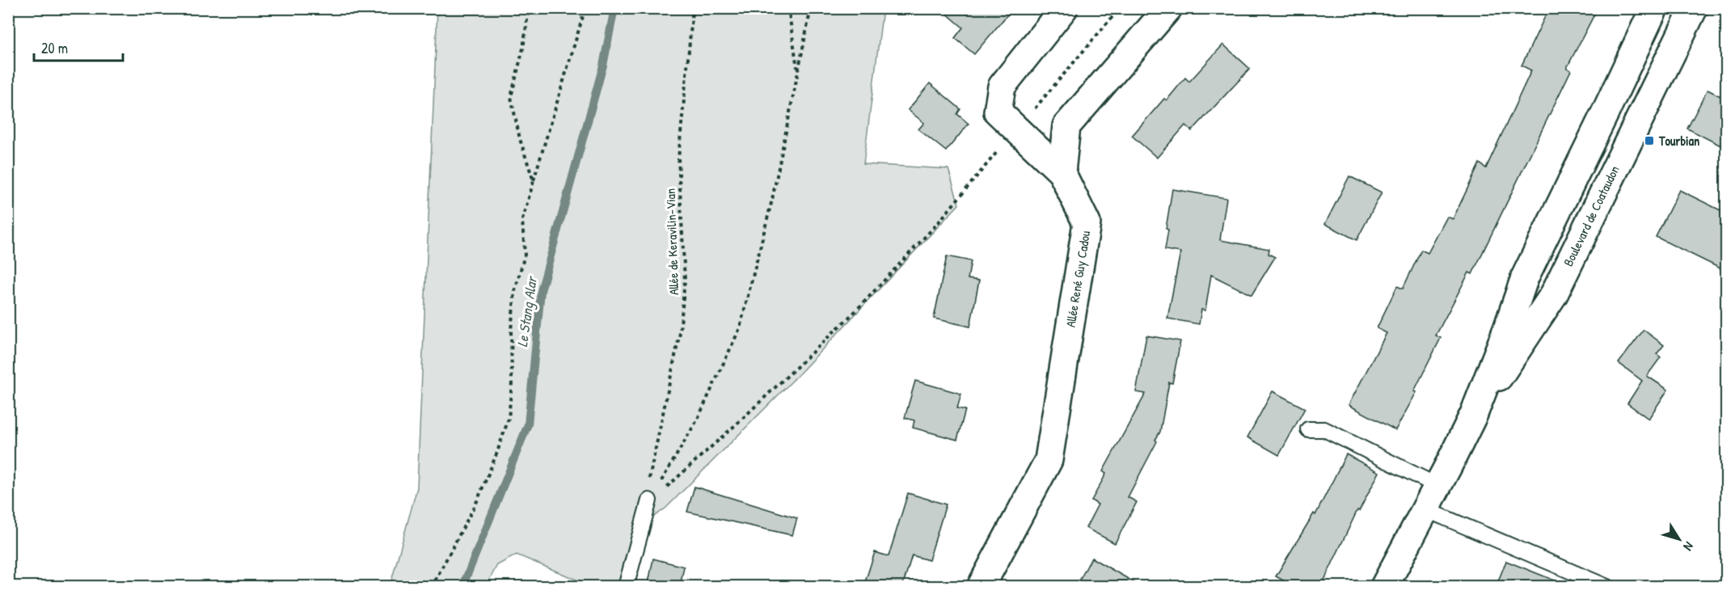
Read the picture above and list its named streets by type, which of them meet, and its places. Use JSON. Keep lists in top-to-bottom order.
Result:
{
  "streets": {
    "main road": ["Boulevard de Coataudon", "Allée René Guy Cadou"],
    "path": ["Allée de Keravilin-Vian"]
  },
  "water": ["Le Stang Alar"],
  "places": {
    "transit": ["Tourbian"]
  },
  "scale_bar": "20 m",
  "north": "bottom right"
}
